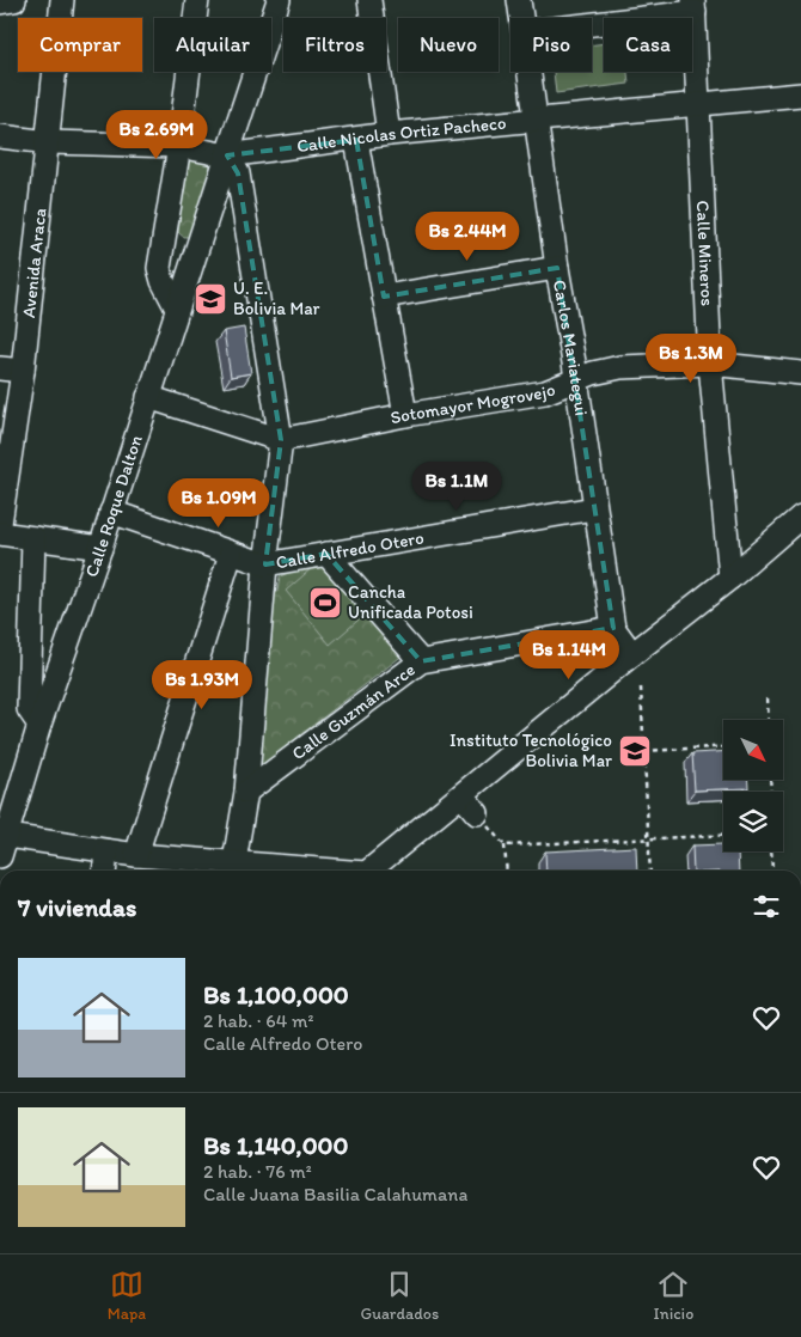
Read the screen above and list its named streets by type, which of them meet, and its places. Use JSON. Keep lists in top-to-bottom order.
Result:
{
  "streets": {
    "street": [
      "Calle Nicolas Ortiz Pacheco",
      "Calle Mineros",
      "Avenida Araca",
      "Carlos Mariategui",
      "Sotomayor Mogrovejo",
      "Calle Roque Dalton",
      "Calle Alfredo Otero",
      "Calle Guzmán Arce"
    ]
  },
  "crossings": [
    ["Calle Nicolas Ortiz Pacheco", "Calle Mineros"],
    ["Calle Nicolas Ortiz Pacheco", "Avenida Araca"],
    ["Calle Nicolas Ortiz Pacheco", "Carlos Mariategui"],
    ["Calle Nicolas Ortiz Pacheco", "Calle Roque Dalton"],
    ["Calle Mineros", "Sotomayor Mogrovejo"],
    ["Carlos Mariategui", "Sotomayor Mogrovejo"],
    ["Carlos Mariategui", "Calle Alfredo Otero"],
    ["Carlos Mariategui", "Calle Guzmán Arce"],
    ["Sotomayor Mogrovejo", "Calle Roque Dalton"],
    ["Calle Roque Dalton", "Calle Alfredo Otero"]
  ],
  "places": {
    "school or university": ["U. E. Bolivia Mar", "Instituto Tecnológico Bolivia Mar"],
    "sports": ["Cancha Unificada Potosi"]
  },
  "north": "bottom right",
  "page": {
    "chip": [
      "Comprar",
      "Alquilar",
      "Filtros",
      "Nuevo",
      "Piso",
      "Casa"
    ],
    "price": [
      "Bs 2.69M",
      "Bs 2.44M",
      "Bs 1.3M",
      "Bs 1.1M",
      "Bs 1.09M",
      "Bs 1.14M",
      "Bs 1.93M"
    ],
    "heading": "7 viviendas",
    "list": [
      {
        "name": "Bs 1,100,000",
        "note": "2 hab. · 64 m² · Calle Alfredo Otero"
      },
      {
        "name": "Bs 1,140,000",
        "note": "2 hab. · 76 m² · Calle Juana Basilia Calahumana"
      }
    ],
    "tabs": ["Mapa", "Guardados", "Inicio"]
  }
}
